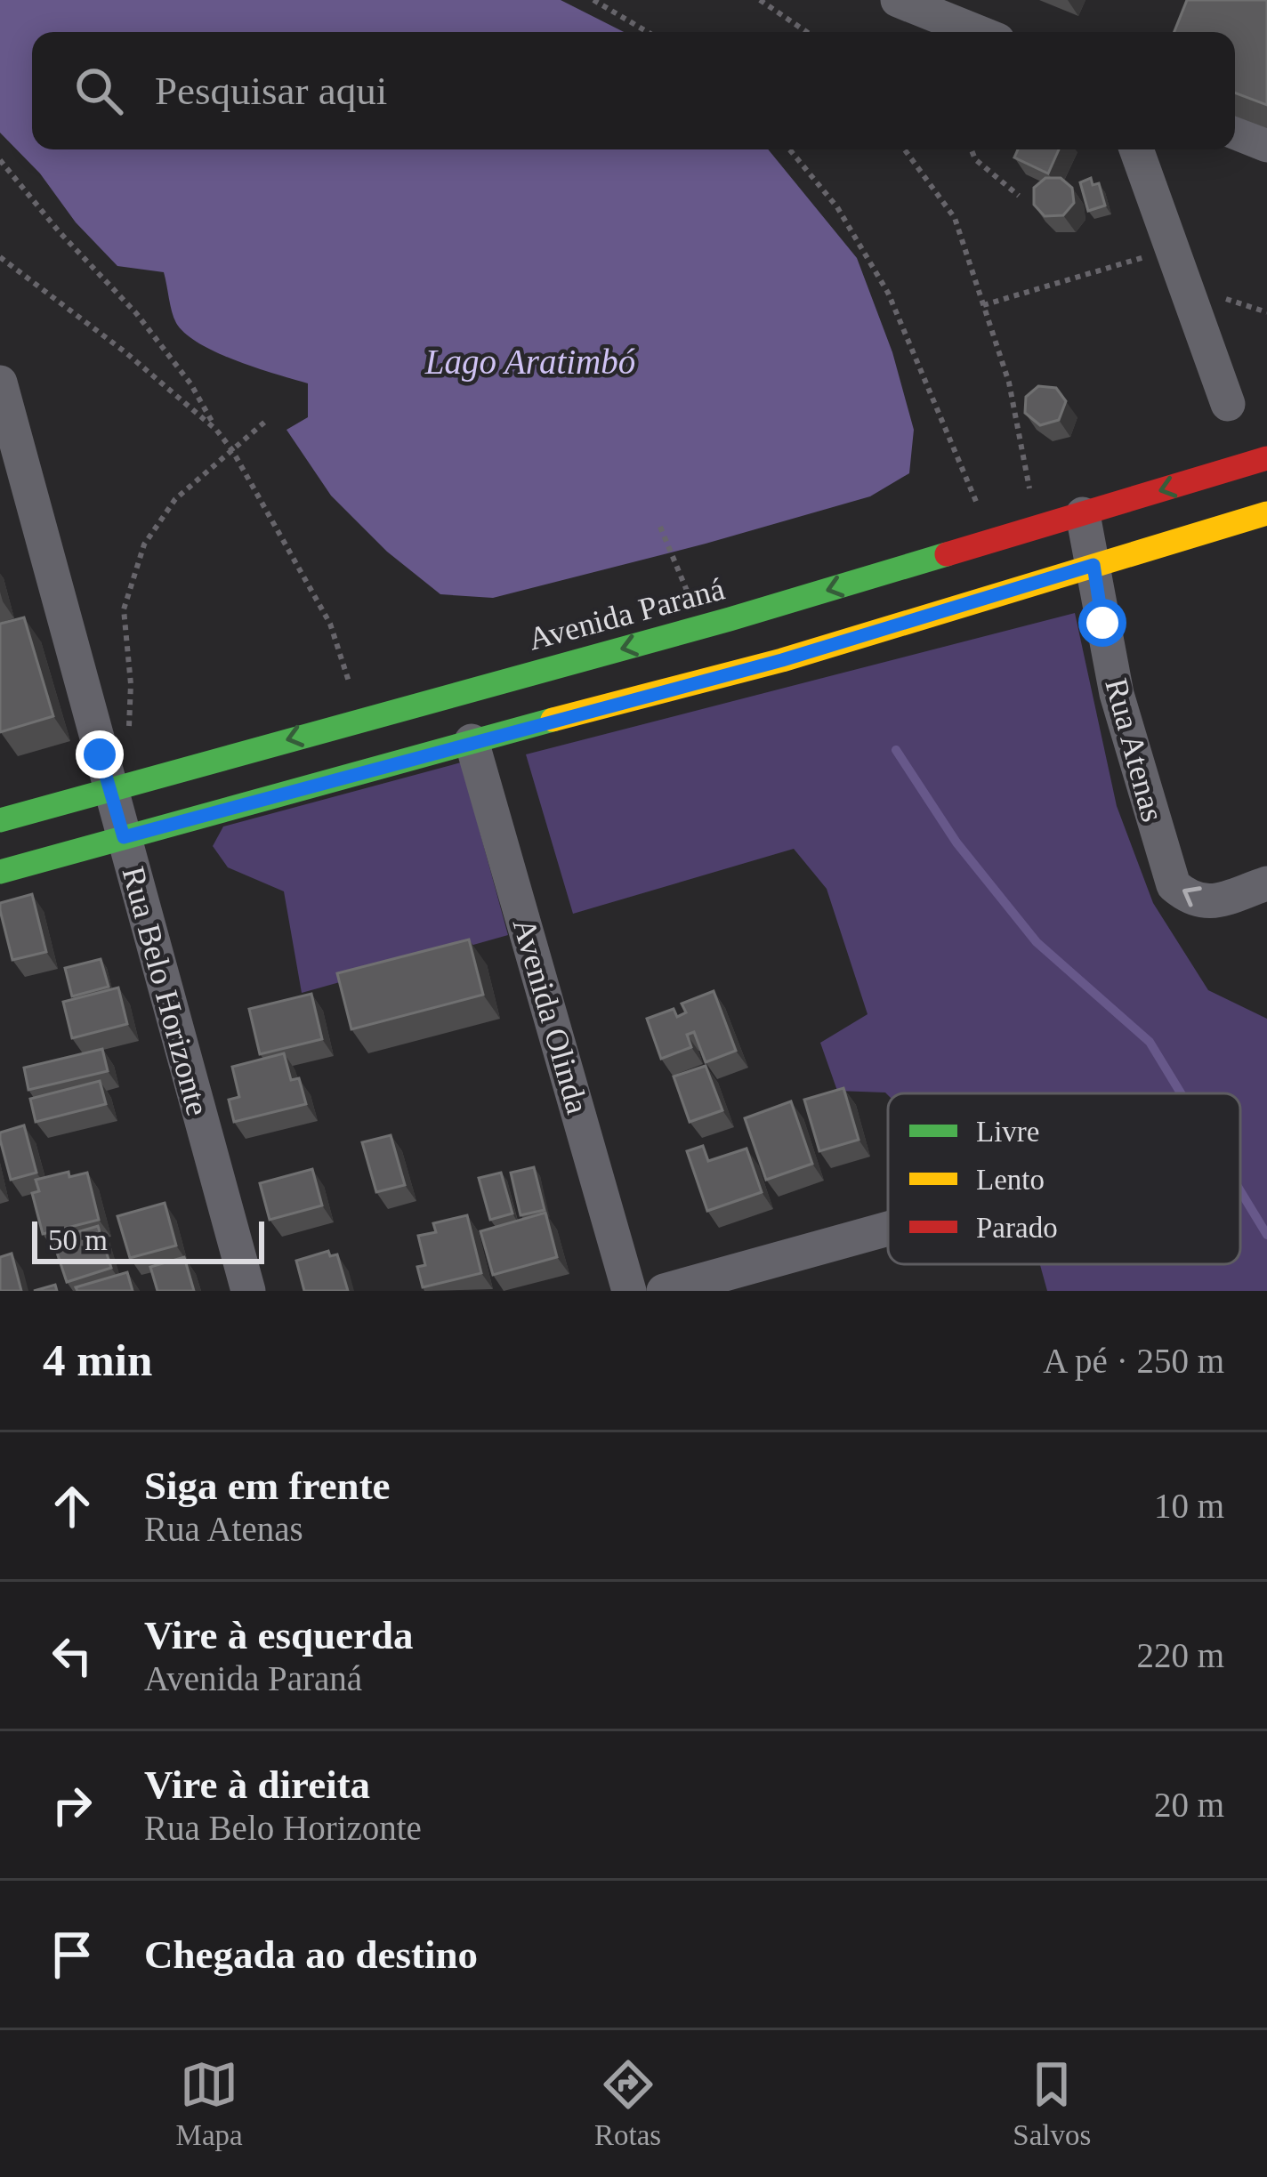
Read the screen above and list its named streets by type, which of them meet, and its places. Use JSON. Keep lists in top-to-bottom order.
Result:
{
  "streets": {
    "main road": ["Avenida Paraná"],
    "street": ["Rua Atenas", "Rua Belo Horizonte", "Avenida Olinda"]
  },
  "crossings": [
    ["Avenida Paraná", "Rua Atenas"],
    ["Avenida Paraná", "Rua Belo Horizonte"]
  ],
  "one_way": ["Rua Atenas"],
  "water": ["Lago Aratimbó"],
  "legend": ["Livre", "Lento", "Parado"],
  "scale_bar": "50 m",
  "page": {
    "search": "Pesquisar aqui",
    "scale": "50 m",
    "heading": ["4 min", "A pé · 250 m"],
    "list": [
      ["Siga em frente", "Rua Atenas", "10 m"],
      ["Vire à esquerda", "Avenida Paraná", "220 m"],
      ["Vire à direita", "Rua Belo Horizonte", "20 m"],
      "Chegada ao destino"
    ],
    "nav": ["Mapa", "Rotas", "Salvos"]
  }
}
